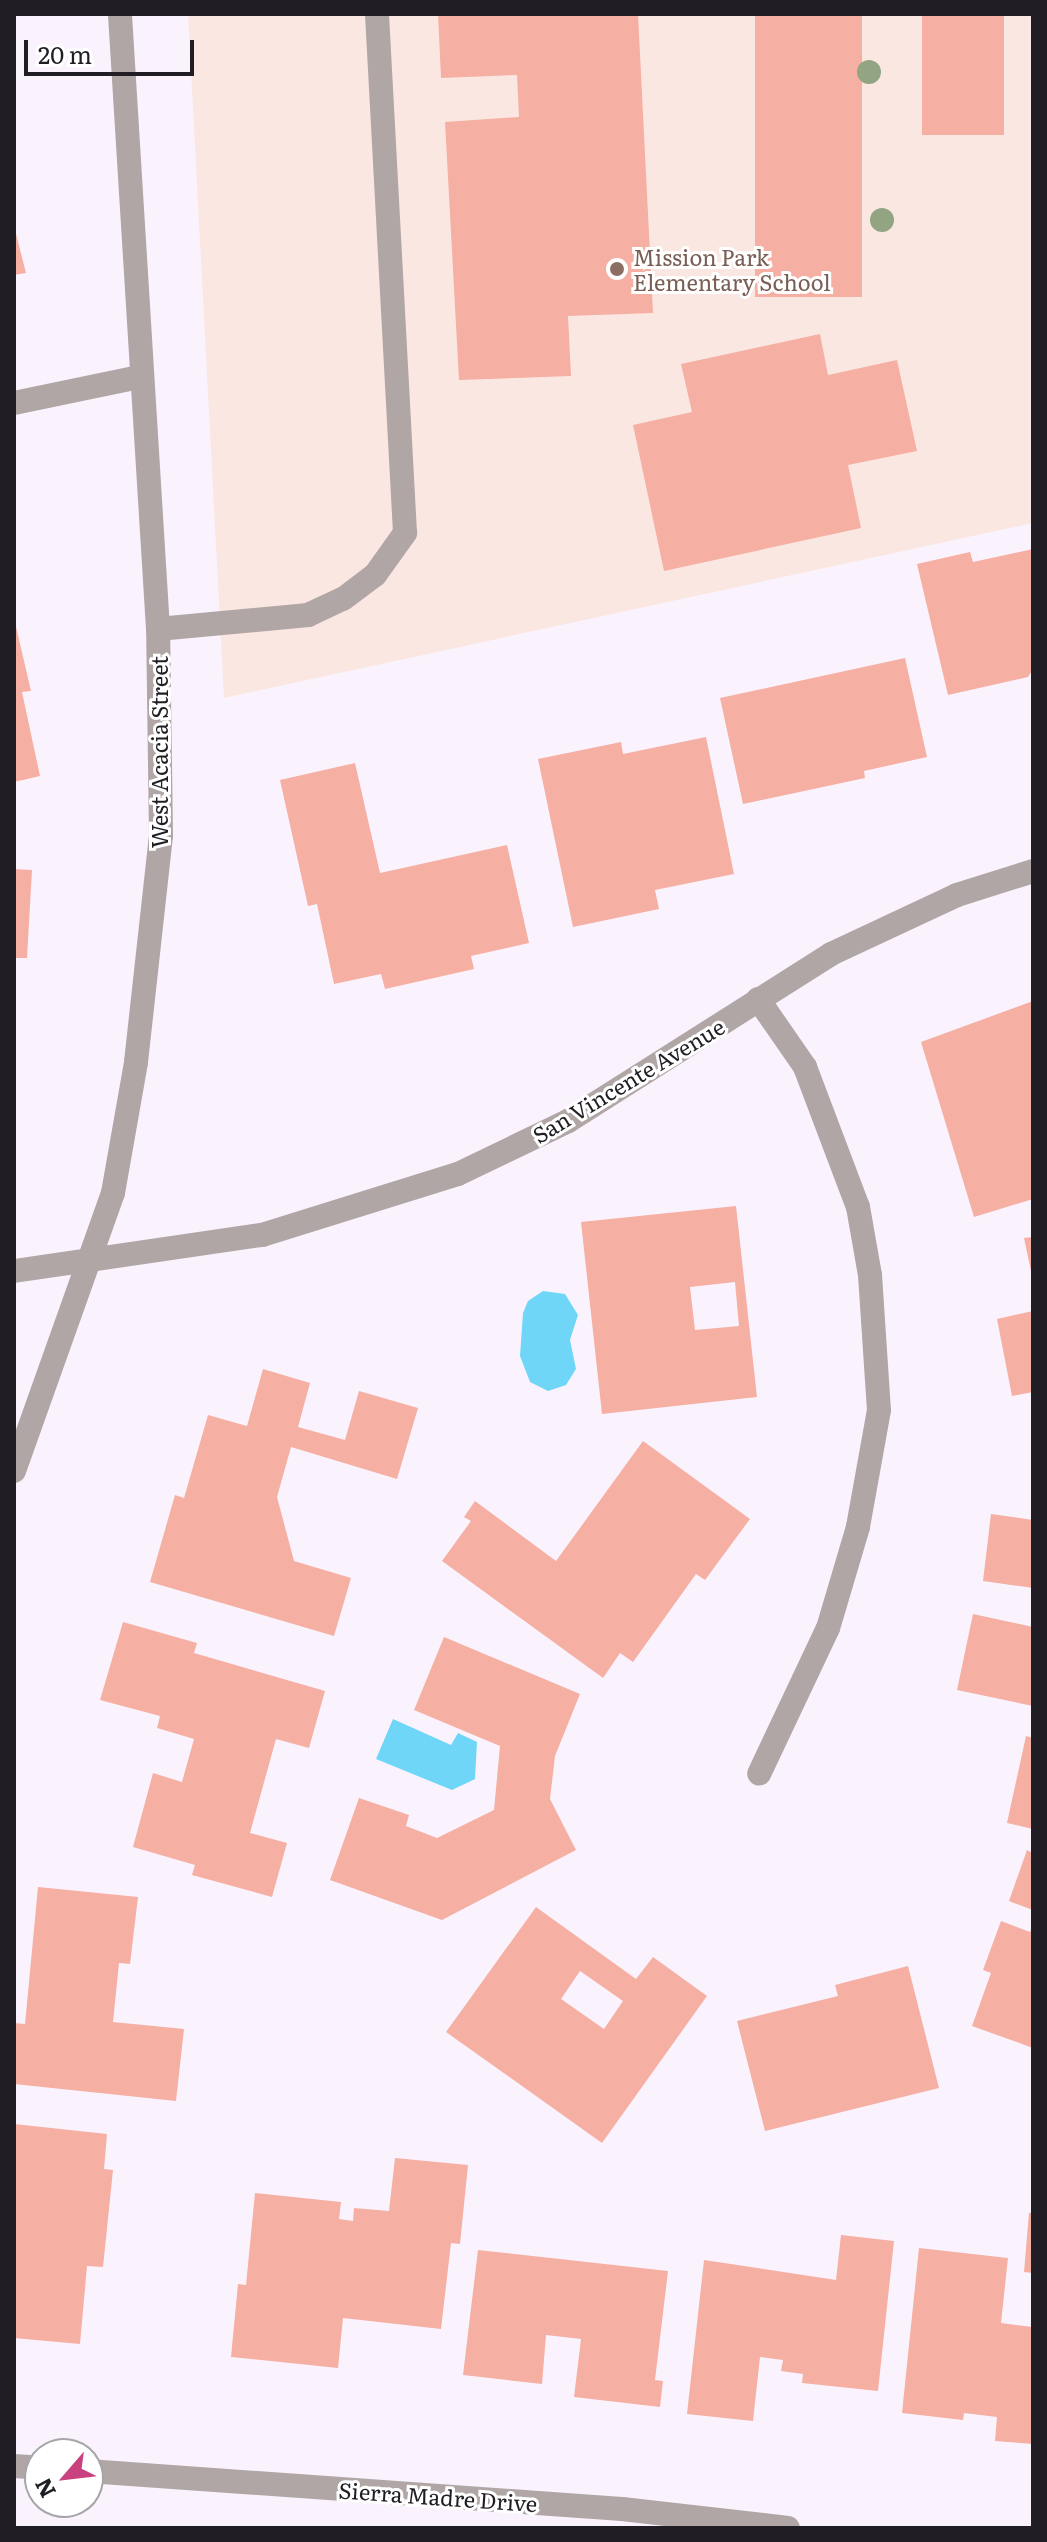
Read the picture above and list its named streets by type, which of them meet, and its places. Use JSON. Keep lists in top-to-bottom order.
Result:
{
  "streets": {
    "street": ["West Acacia Street", "San Vincente Avenue", "Sierra Madre Drive"]
  },
  "crossings": [
    ["West Acacia Street", "San Vincente Avenue"]
  ],
  "places": ["Mission Park Elementary School"],
  "scale_bar": "20 m",
  "north": "bottom left"
}
